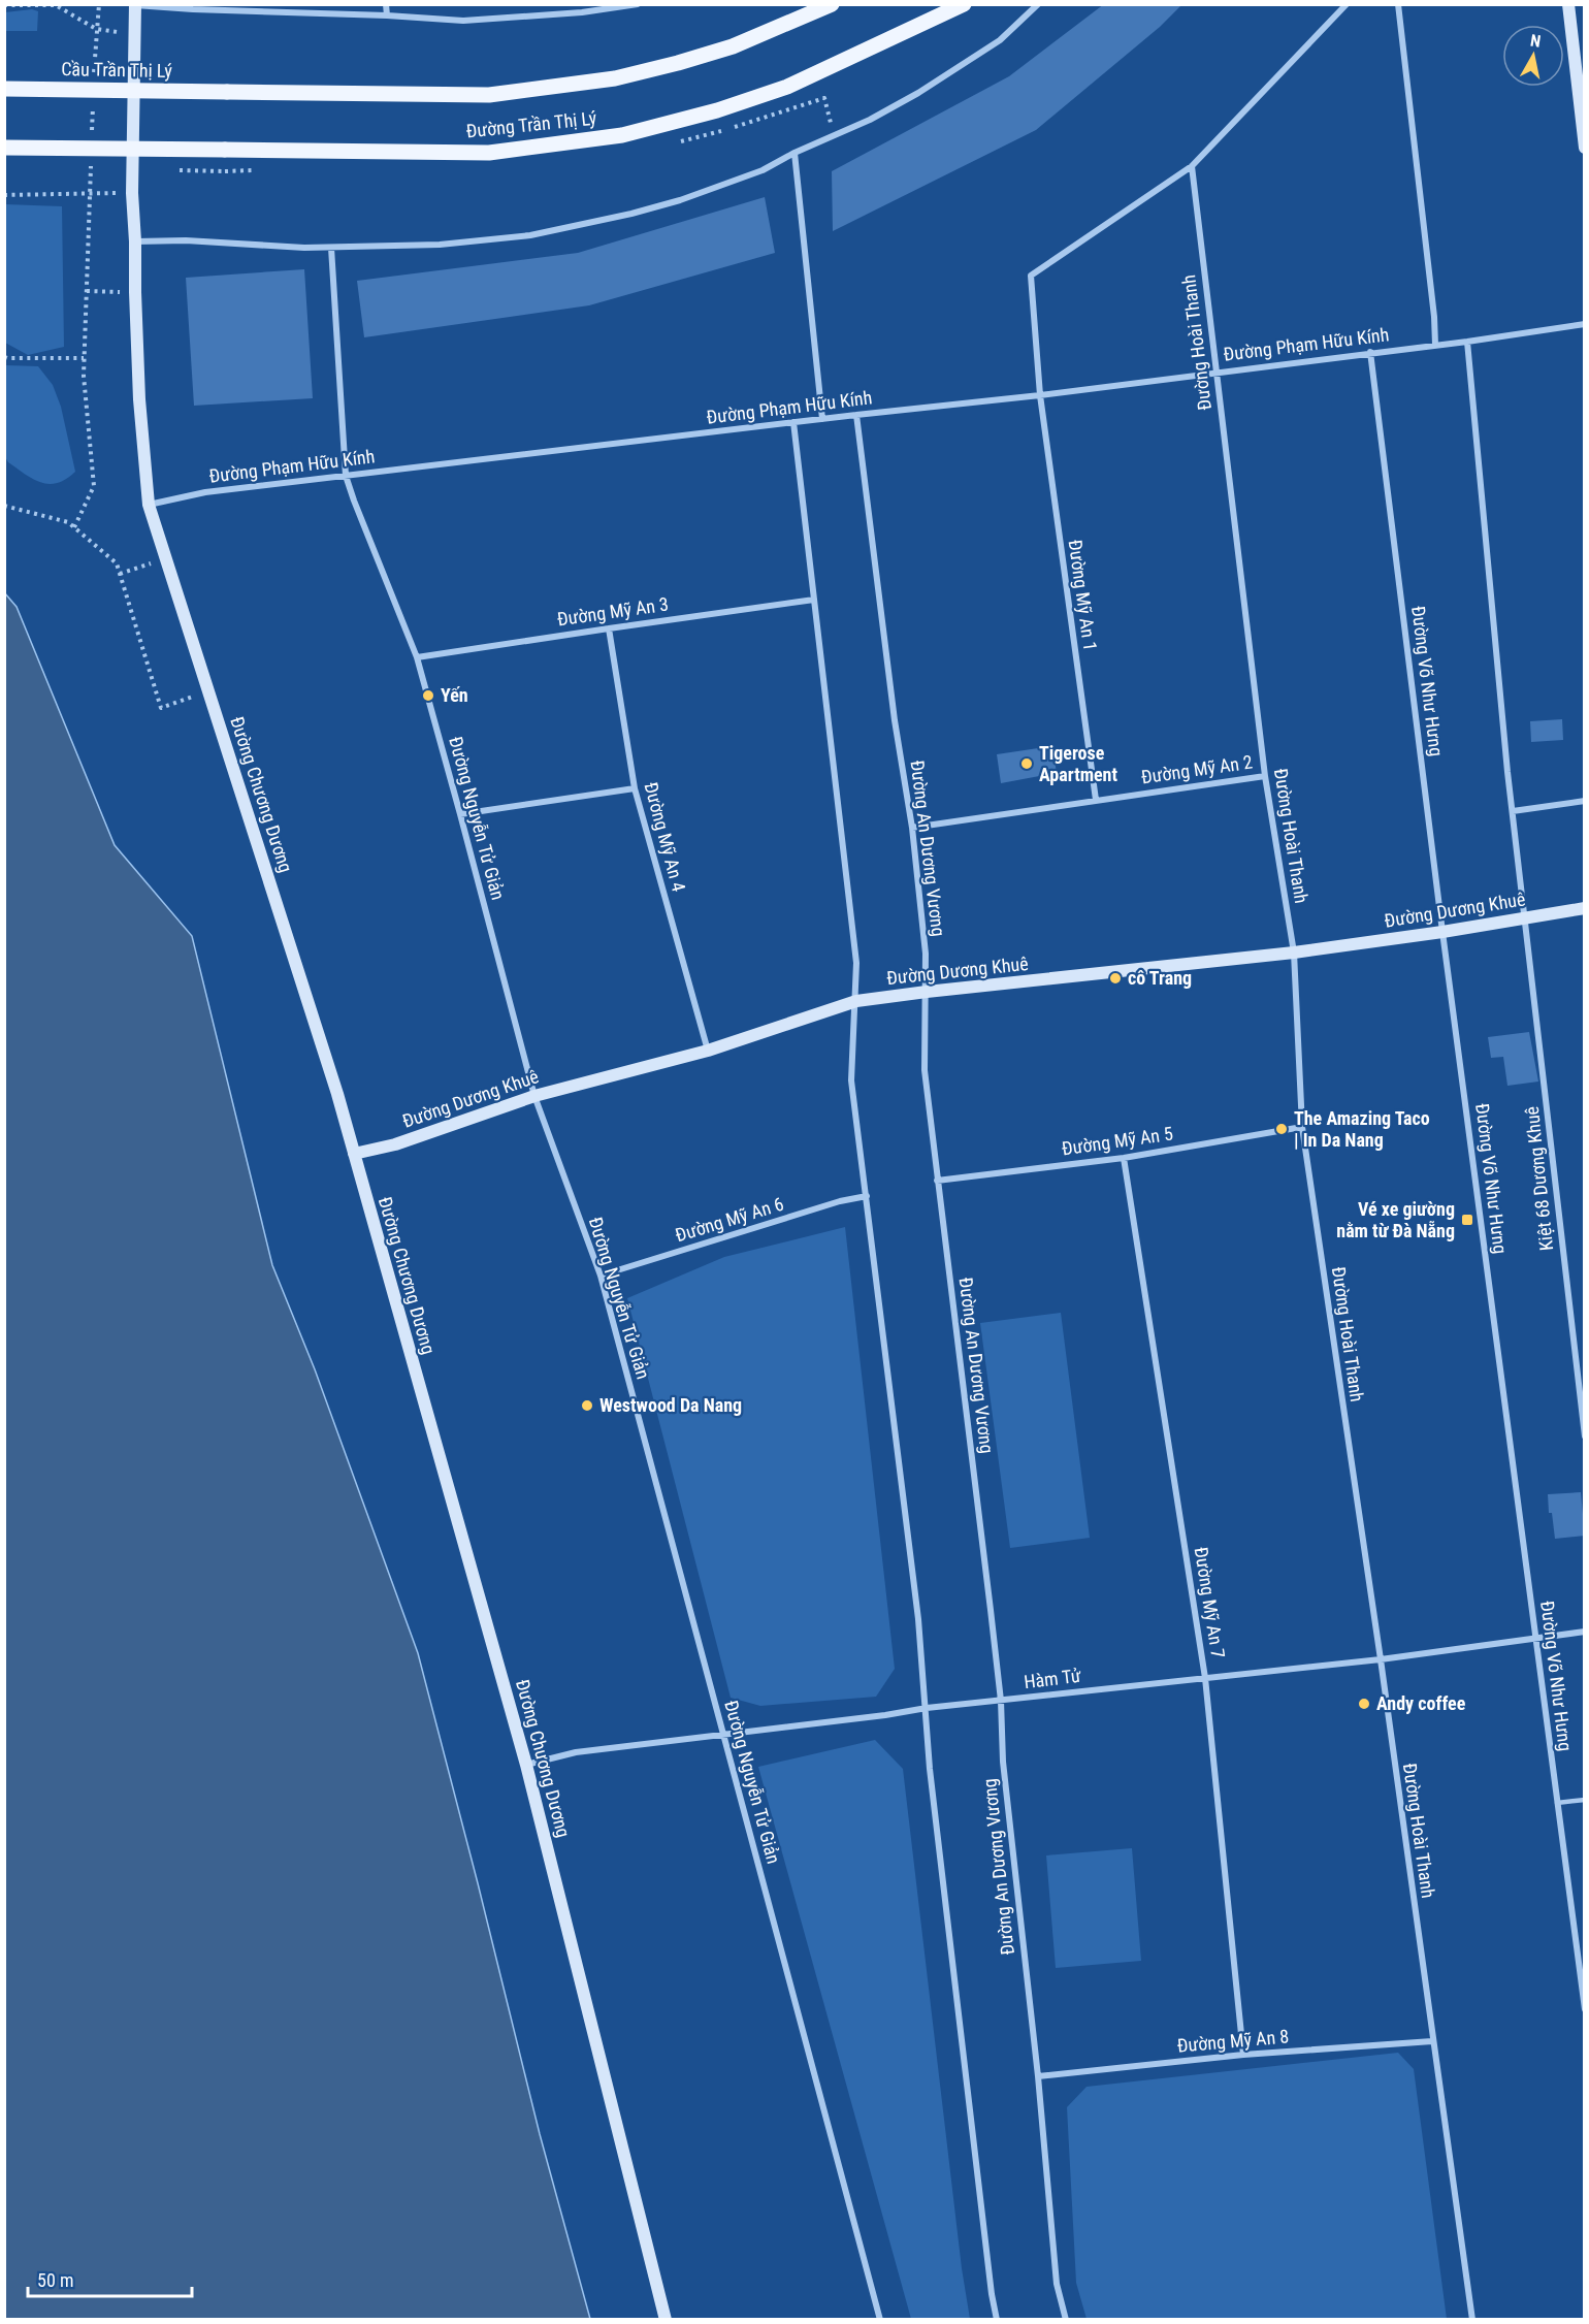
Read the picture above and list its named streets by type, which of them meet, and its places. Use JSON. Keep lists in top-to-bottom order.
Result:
{
  "streets": {
    "main road": [
      "Cầu Trần Thị Lý",
      "Đường Trần Thị Lý",
      "Đường Chương Dương",
      "Đường Dương Khuê"
    ],
    "street": [
      "Đường Hoài Thanh",
      "Đường Phạm Hữu Kính",
      "Đường Mỹ An 1",
      "Đường Mỹ An 3",
      "Đường Võ Như Hưng",
      "Đường Mỹ An 2",
      "Đường Nguyễn Tử Giản",
      "Đường Mỹ An 4",
      "Đường An Dương Vương",
      "Đường Mỹ An 5",
      "Kiệt 68 Dương Khuê",
      "Đường Mỹ An 6",
      "Đường Mỹ An 7",
      "Hàm Tử",
      "Đường Mỹ An 8"
    ]
  },
  "crossings": [
    ["Cầu Trần Thị Lý", "Đường Trần Thị Lý"],
    ["Đường Hoài Thanh", "Đường Phạm Hữu Kính"],
    ["Đường Hoài Thanh", "Đường Mỹ An 1"],
    ["Đường Hoài Thanh", "Đường Mỹ An 2"],
    ["Đường Hoài Thanh", "Đường Dương Khuê"],
    ["Đường Hoài Thanh", "Đường Mỹ An 5"],
    ["Đường Hoài Thanh", "Hàm Tử"],
    ["Đường Hoài Thanh", "Đường Mỹ An 8"],
    ["Đường Phạm Hữu Kính", "Đường Mỹ An 1"],
    ["Đường Phạm Hữu Kính", "Đường Võ Như Hưng"],
    ["Đường Phạm Hữu Kính", "Đường Chương Dương"],
    ["Đường Phạm Hữu Kính", "Đường Nguyễn Tử Giản"],
    ["Đường Phạm Hữu Kính", "Đường An Dương Vương"],
    ["Đường Mỹ An 1", "Đường Mỹ An 2"],
    ["Đường Mỹ An 3", "Đường Nguyễn Tử Giản"],
    ["Đường Mỹ An 3", "Đường Mỹ An 4"],
    ["Đường Võ Như Hưng", "Đường Dương Khuê"],
    ["Đường Võ Như Hưng", "Hàm Tử"],
    ["Đường Mỹ An 2", "Đường An Dương Vương"],
    ["Đường Chương Dương", "Đường Dương Khuê"],
    ["Đường Chương Dương", "Hàm Tử"],
    ["Đường Nguyễn Tử Giản", "Đường Dương Khuê"],
    ["Đường Nguyễn Tử Giản", "Đường Mỹ An 6"],
    ["Đường Nguyễn Tử Giản", "Hàm Tử"],
    ["Đường Mỹ An 4", "Đường Dương Khuê"],
    ["Đường An Dương Vương", "Đường Dương Khuê"],
    ["Đường An Dương Vương", "Đường Mỹ An 5"],
    ["Đường An Dương Vương", "Hàm Tử"],
    ["Đường An Dương Vương", "Đường Mỹ An 8"],
    ["Đường Dương Khuê", "Kiệt 68 Dương Khuê"],
    ["Đường Mỹ An 5", "Đường Mỹ An 7"],
    ["Đường Mỹ An 7", "Hàm Tử"],
    ["Đường Mỹ An 7", "Đường Mỹ An 8"]
  ],
  "places": {
    "other": [
      "Yến",
      "Tigerose Apartment",
      "cô Trang",
      "The Amazing Taco | In Da Nang",
      "Westwood Da Nang",
      "Andy coffee"
    ],
    "transit": ["Vé xe giường nằm từ Đà Nẵng"]
  },
  "scale_bar": "50 m",
  "north": "top"
}
